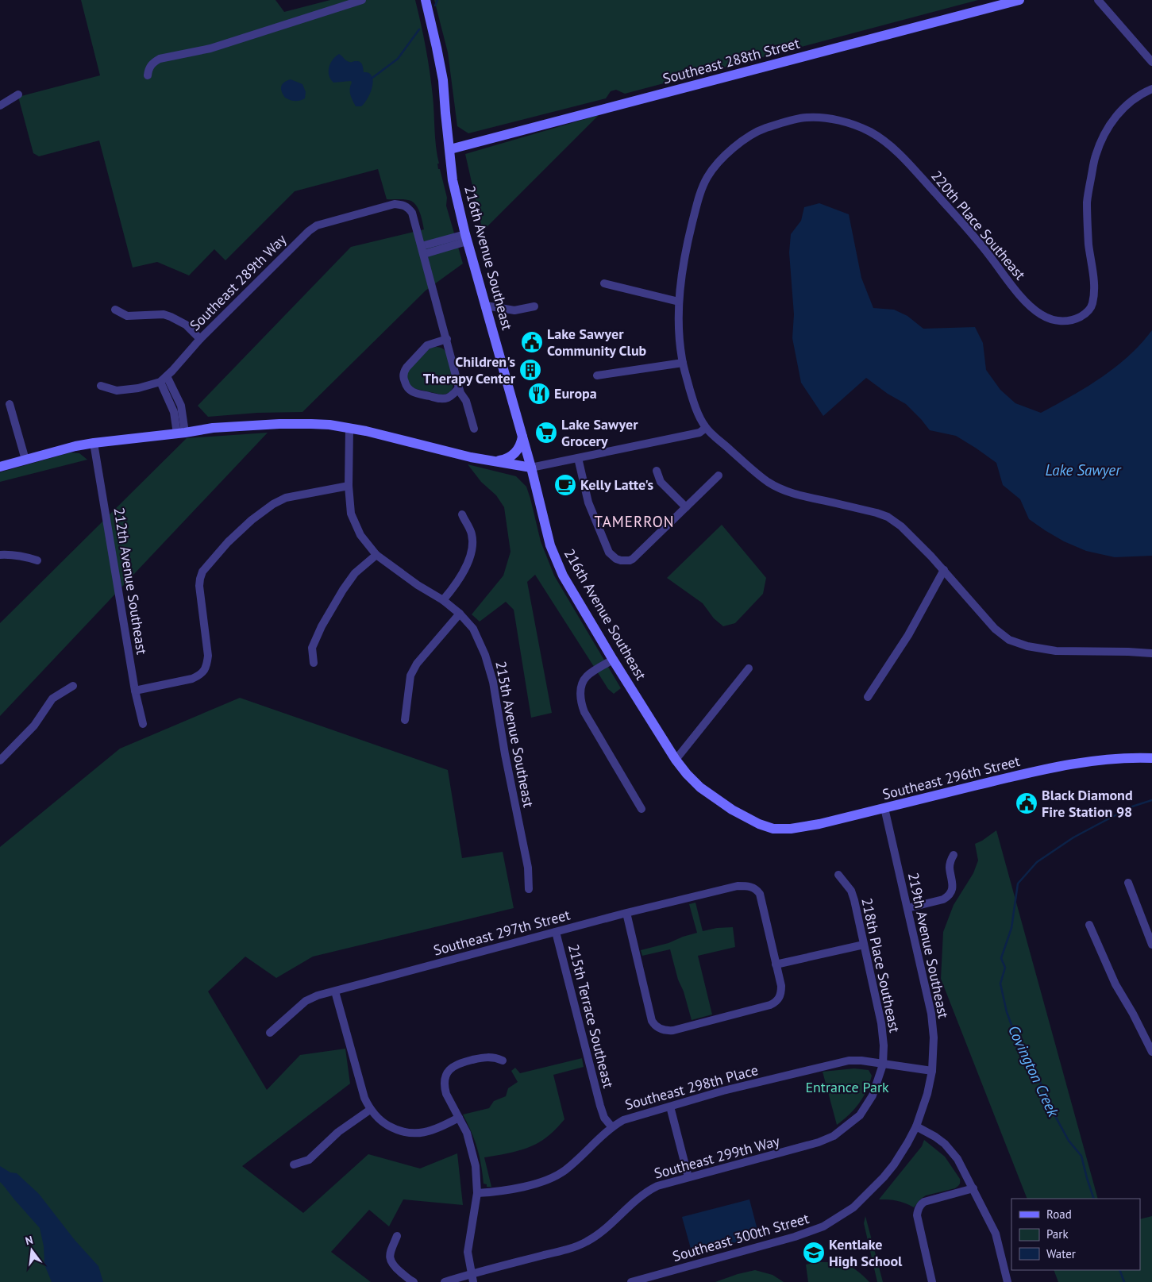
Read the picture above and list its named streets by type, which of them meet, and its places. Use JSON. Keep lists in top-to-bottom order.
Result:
{
  "streets": {
    "street": [
      "Southeast 288th Street",
      "220th Place Southeast",
      "216th Avenue Southeast",
      "Southeast 289th Way",
      "212th Avenue Southeast",
      "215th Avenue Southeast",
      "Southeast 296th Street",
      "Southeast 297th Street",
      "219th Avenue Southeast",
      "218th Place Southeast",
      "215th Terrace Southeast",
      "Southeast 298th Place",
      "Southeast 299th Way",
      "Southeast 300th Street"
    ]
  },
  "crossings": [
    ["Southeast 288th Street", "216th Avenue Southeast"],
    ["216th Avenue Southeast", "Southeast 296th Street"],
    ["Southeast 296th Street", "219th Avenue Southeast"],
    ["Southeast 297th Street", "215th Terrace Southeast"],
    ["219th Avenue Southeast", "Southeast 298th Place"],
    ["219th Avenue Southeast", "Southeast 300th Street"],
    ["218th Place Southeast", "Southeast 298th Place"],
    ["218th Place Southeast", "Southeast 299th Way"],
    ["215th Terrace Southeast", "Southeast 298th Place"],
    ["Southeast 298th Place", "Southeast 299th Way"]
  ],
  "districts": ["TAMERRON"],
  "water": ["Lake Sawyer", "Covington Creek"],
  "parks": ["Entrance Park"],
  "places": {
    "public building": ["Lake Sawyer Community Club", "Black Diamond Fire Station 98"],
    "building": ["Children's Therapy Center"],
    "restaurant": ["Europa"],
    "supermarket": ["Lake Sawyer Grocery"],
    "cafe": ["Kelly Latte's"],
    "school or university": ["Kentlake High School"]
  },
  "legend": ["Road", "Park", "Water"],
  "north": "top"
}
